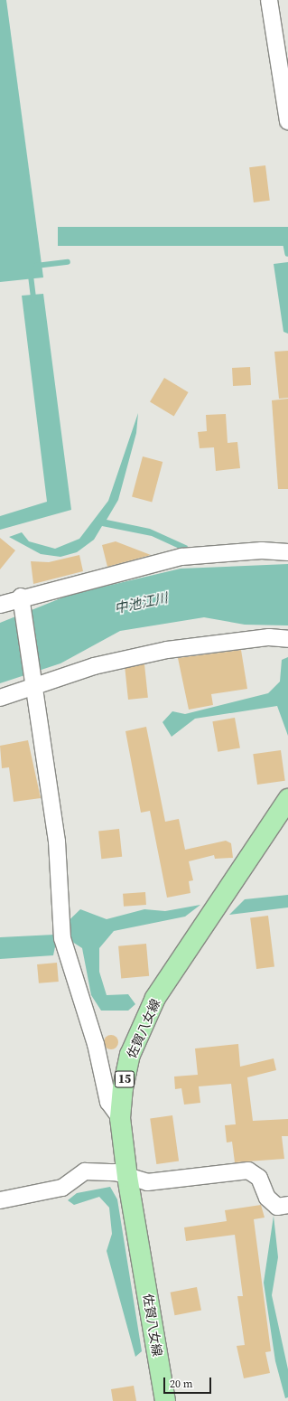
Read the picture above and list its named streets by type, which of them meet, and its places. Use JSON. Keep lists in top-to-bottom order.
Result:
{
  "streets": {
    "main road": ["佐賀八女線", "15"]
  },
  "water": ["中池江川"],
  "scale_bar": "20 m"
}
